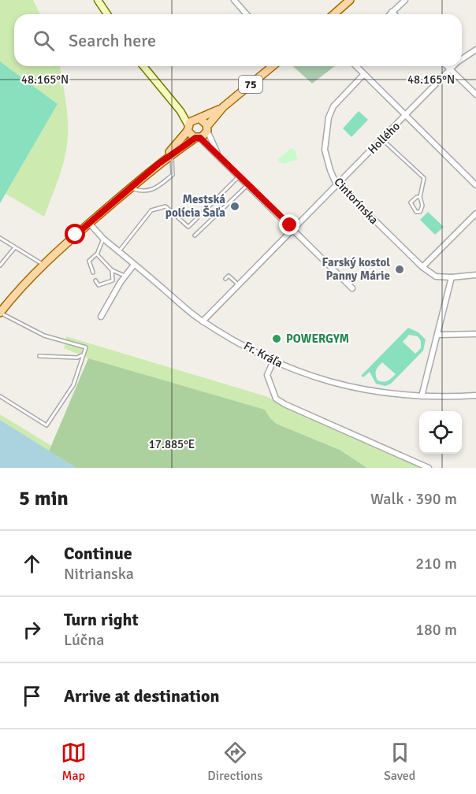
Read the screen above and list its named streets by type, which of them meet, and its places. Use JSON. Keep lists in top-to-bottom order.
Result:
{
  "streets": {
    "main road": ["75"],
    "street": ["Hollého", "Cintorínska", "Fr. Kráľa"]
  },
  "crossings": [
    ["75", "Fr. Kráľa"],
    ["Hollého", "Cintorínska"],
    ["Hollého", "Fr. Kráľa"]
  ],
  "places": ["Mestská polícia Šaľa", "Farský kostol Panny Márie", "POWERGYM"],
  "page": {
    "search": "Search here",
    "heading": ["5 min", "Walk · 390 m"],
    "list": [
      ["Continue", "Nitrianska", "210 m"],
      ["Turn right", "Lúčna", "180 m"],
      "Arrive at destination"
    ],
    "nav": ["Map", "Directions", "Saved"]
  },
  "coordinates": ["48.165°N", "17.885°E"]
}
